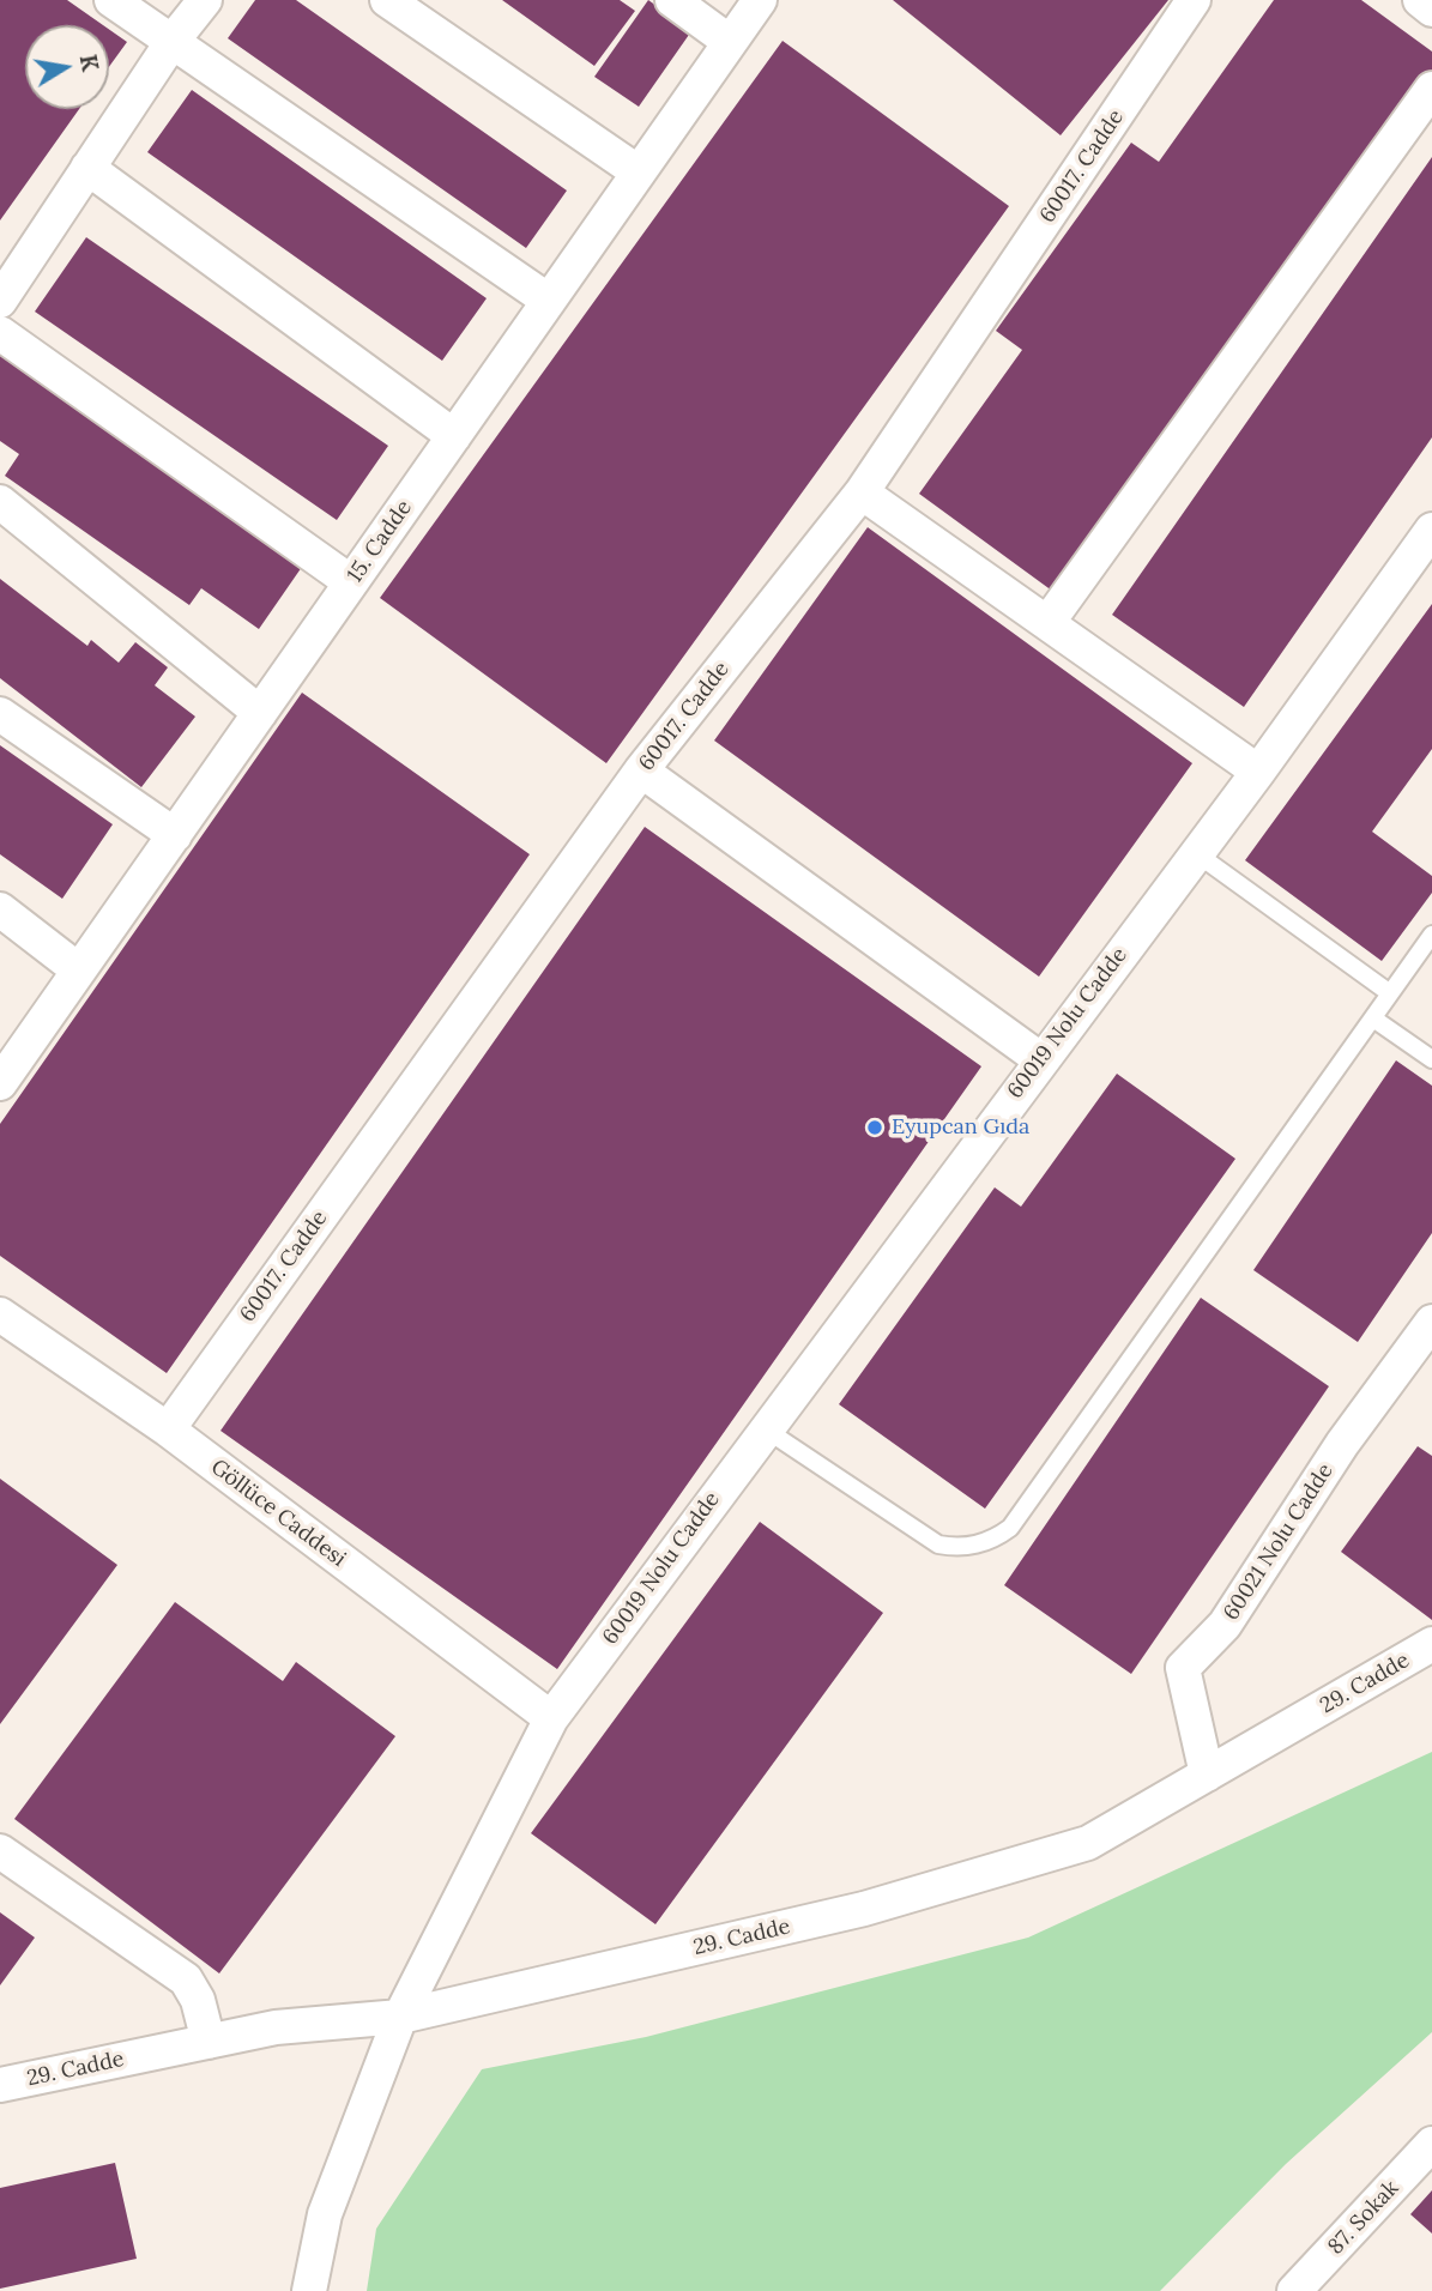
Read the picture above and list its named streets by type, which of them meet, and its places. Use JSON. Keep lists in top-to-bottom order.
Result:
{
  "streets": {
    "street": [
      "60017. Cadde",
      "15. Cadde",
      "60019 Nolu Cadde",
      "Göllüce Caddesi",
      "60021 Nolu Cadde",
      "29. Cadde",
      "87. Sokak"
    ]
  },
  "crossings": [
    ["60017. Cadde", "Göllüce Caddesi"],
    ["60019 Nolu Cadde", "Göllüce Caddesi"],
    ["60019 Nolu Cadde", "29. Cadde"],
    ["60021 Nolu Cadde", "29. Cadde"]
  ],
  "places": ["Eyupcan Gıda"],
  "north": "right"
}
